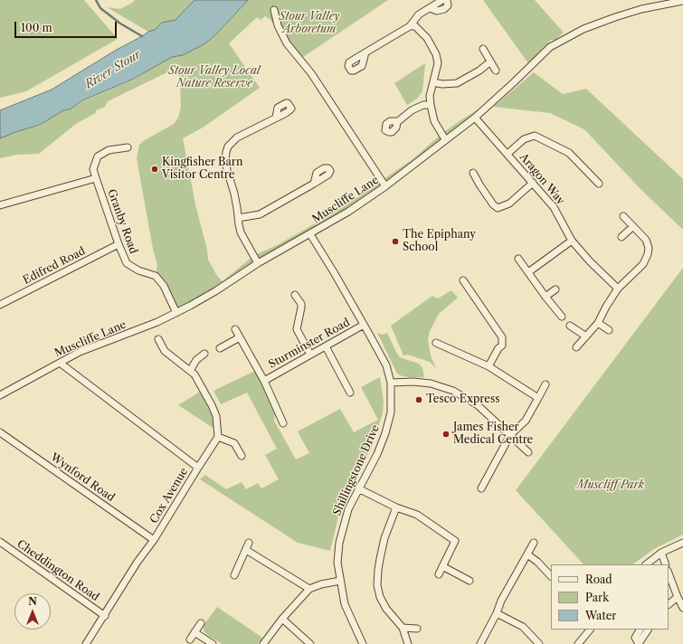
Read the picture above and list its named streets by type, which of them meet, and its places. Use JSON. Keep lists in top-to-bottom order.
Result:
{
  "streets": {
    "street": [
      "Aragon Way",
      "Muscliffe Lane",
      "Granby Road",
      "Edifred Road",
      "Sturminster Road",
      "Shillingstone Drive",
      "Wynford Road",
      "Cox Avenue",
      "Cheddington Road"
    ]
  },
  "crossings": [
    ["Aragon Way", "Muscliffe Lane"],
    ["Muscliffe Lane", "Granby Road"],
    ["Muscliffe Lane", "Shillingstone Drive"],
    ["Muscliffe Lane", "Cox Avenue"],
    ["Granby Road", "Edifred Road"],
    ["Sturminster Road", "Shillingstone Drive"],
    ["Wynford Road", "Cox Avenue"],
    ["Cox Avenue", "Cheddington Road"]
  ],
  "water": ["River Stour"],
  "parks": ["Stour Valley Arboretum", "Stour Valley Local Nature Reserve", "Muscliff Park"],
  "places": [
    "Kingfisher Barn Visitor Centre",
    "The Epiphany School",
    "Tesco Express",
    "James Fisher Medical Centre"
  ],
  "legend": ["Road", "Park", "Water"],
  "scale_bar": "100 m",
  "north": "top"
}
